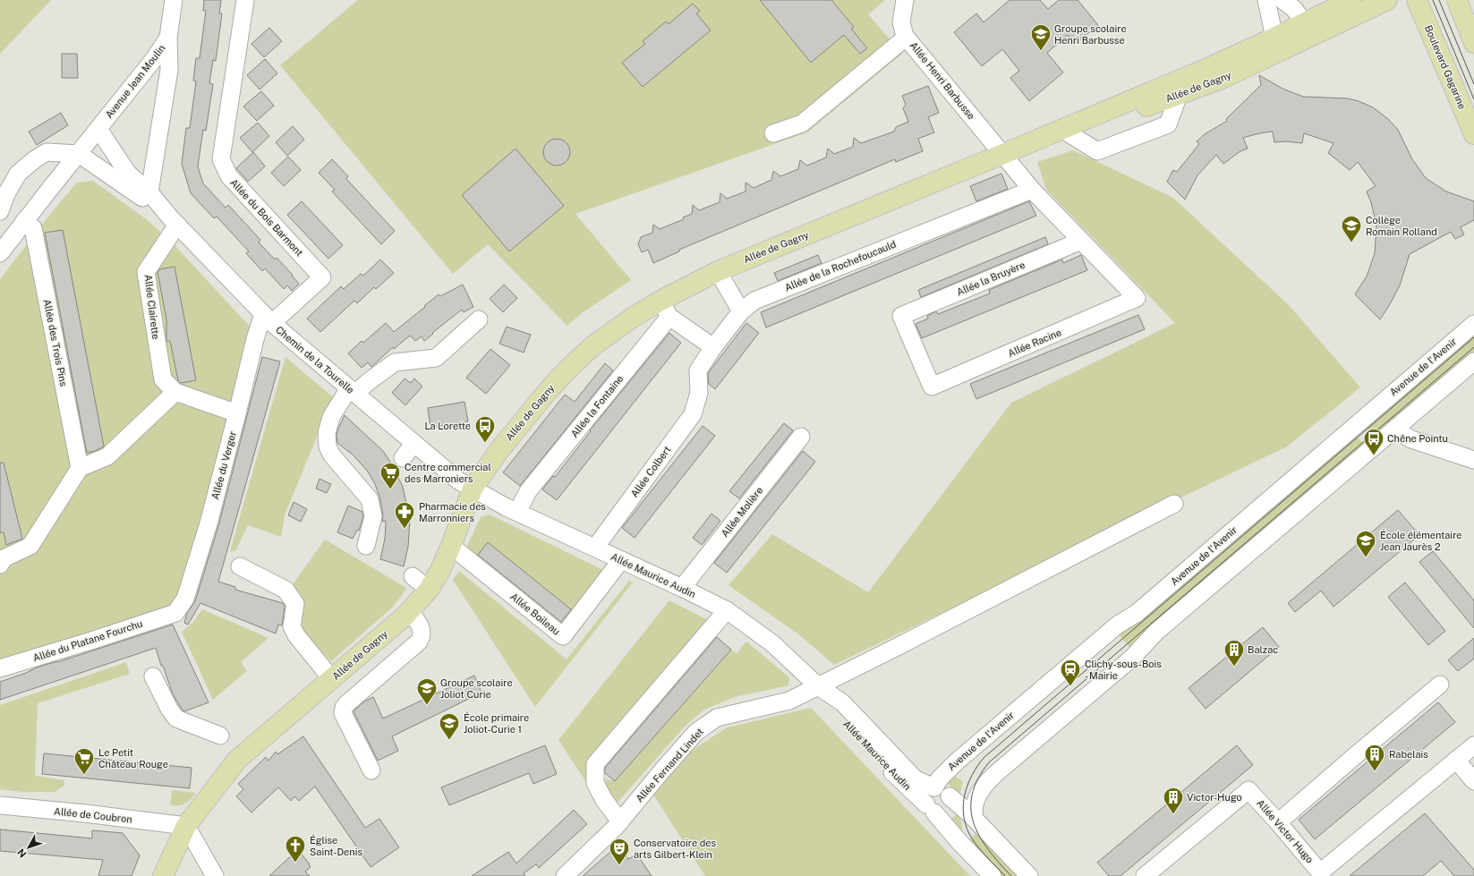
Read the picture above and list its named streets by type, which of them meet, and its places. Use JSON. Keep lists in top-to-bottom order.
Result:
{
  "streets": {
    "main road": ["Boulevard Gagarine", "Allée de Gagny"],
    "street": [
      "Allée Henri Barbusse",
      "Avenue Jean Moulin",
      "Allée du Bois Barmont",
      "Allée de la Rochefoucauld",
      "Allée la Bruyère",
      "Allée Clairette",
      "Allée des Trois Pins",
      "Allée Racine",
      "Chemin de la Tourelle",
      "Avenue de l'Avenir",
      "Allée la Fontaine",
      "Allée du Verger",
      "Allée Colbert",
      "Allée Molière",
      "Allée Maurice Audin",
      "Allée Boileau",
      "Allée du Platane Fourchu",
      "Allée Fernand Lindet",
      "Allée de Coubron",
      "Allée Victor Hugo"
    ]
  },
  "crossings": [
    ["Allée Henri Barbusse", "Allée de Gagny"],
    ["Allée Henri Barbusse", "Allée de la Rochefoucauld"],
    ["Allée Henri Barbusse", "Allée la Bruyère"],
    ["Allée Henri Barbusse", "Allée Racine"],
    ["Avenue Jean Moulin", "Allée des Trois Pins"],
    ["Avenue Jean Moulin", "Chemin de la Tourelle"],
    ["Allée de Gagny", "Chemin de la Tourelle"],
    ["Allée de Gagny", "Allée la Fontaine"],
    ["Allée de Gagny", "Allée Maurice Audin"],
    ["Allée de Gagny", "Allée Boileau"],
    ["Allée de Gagny", "Allée de Coubron"],
    ["Allée du Bois Barmont", "Chemin de la Tourelle"],
    ["Allée du Bois Barmont", "Allée du Verger"],
    ["Allée de la Rochefoucauld", "Allée Colbert"],
    ["Allée la Bruyère", "Allée Racine"],
    ["Allée Clairette", "Chemin de la Tourelle"],
    ["Chemin de la Tourelle", "Allée du Verger"],
    ["Chemin de la Tourelle", "Allée Maurice Audin"],
    ["Avenue de l'Avenir", "Allée Maurice Audin"],
    ["Allée la Fontaine", "Allée Maurice Audin"],
    ["Allée du Verger", "Allée du Platane Fourchu"],
    ["Allée Colbert", "Allée Maurice Audin"],
    ["Allée Molière", "Allée Maurice Audin"],
    ["Allée Maurice Audin", "Allée Boileau"],
    ["Allée Maurice Audin", "Allée Fernand Lindet"]
  ],
  "places": {
    "school or university": [
      "Groupe scolaire Henri Barbusse",
      "Collège Romain Rolland",
      "École élémentaire Jean Jaurès 2",
      "Groupe scolaire Joliot Curie",
      "École primaire Joliot-Curie 1"
    ],
    "bus stop": ["La Lorette", "Chêne Pointu"],
    "supermarket": ["Centre commercial des Marroniers", "Le Petit Château Rouge"],
    "pharmacy": ["Pharmacie des Marronniers"],
    "building": ["Balzac", "Rabelais", "Victor-Hugo"],
    "station": ["Clichy-sous-Bois - Mairie"],
    "church": ["Église Saint-Denis"],
    "theatre": ["Conservatoire des arts Gilbert-Klein"]
  },
  "north": "bottom left"
}
